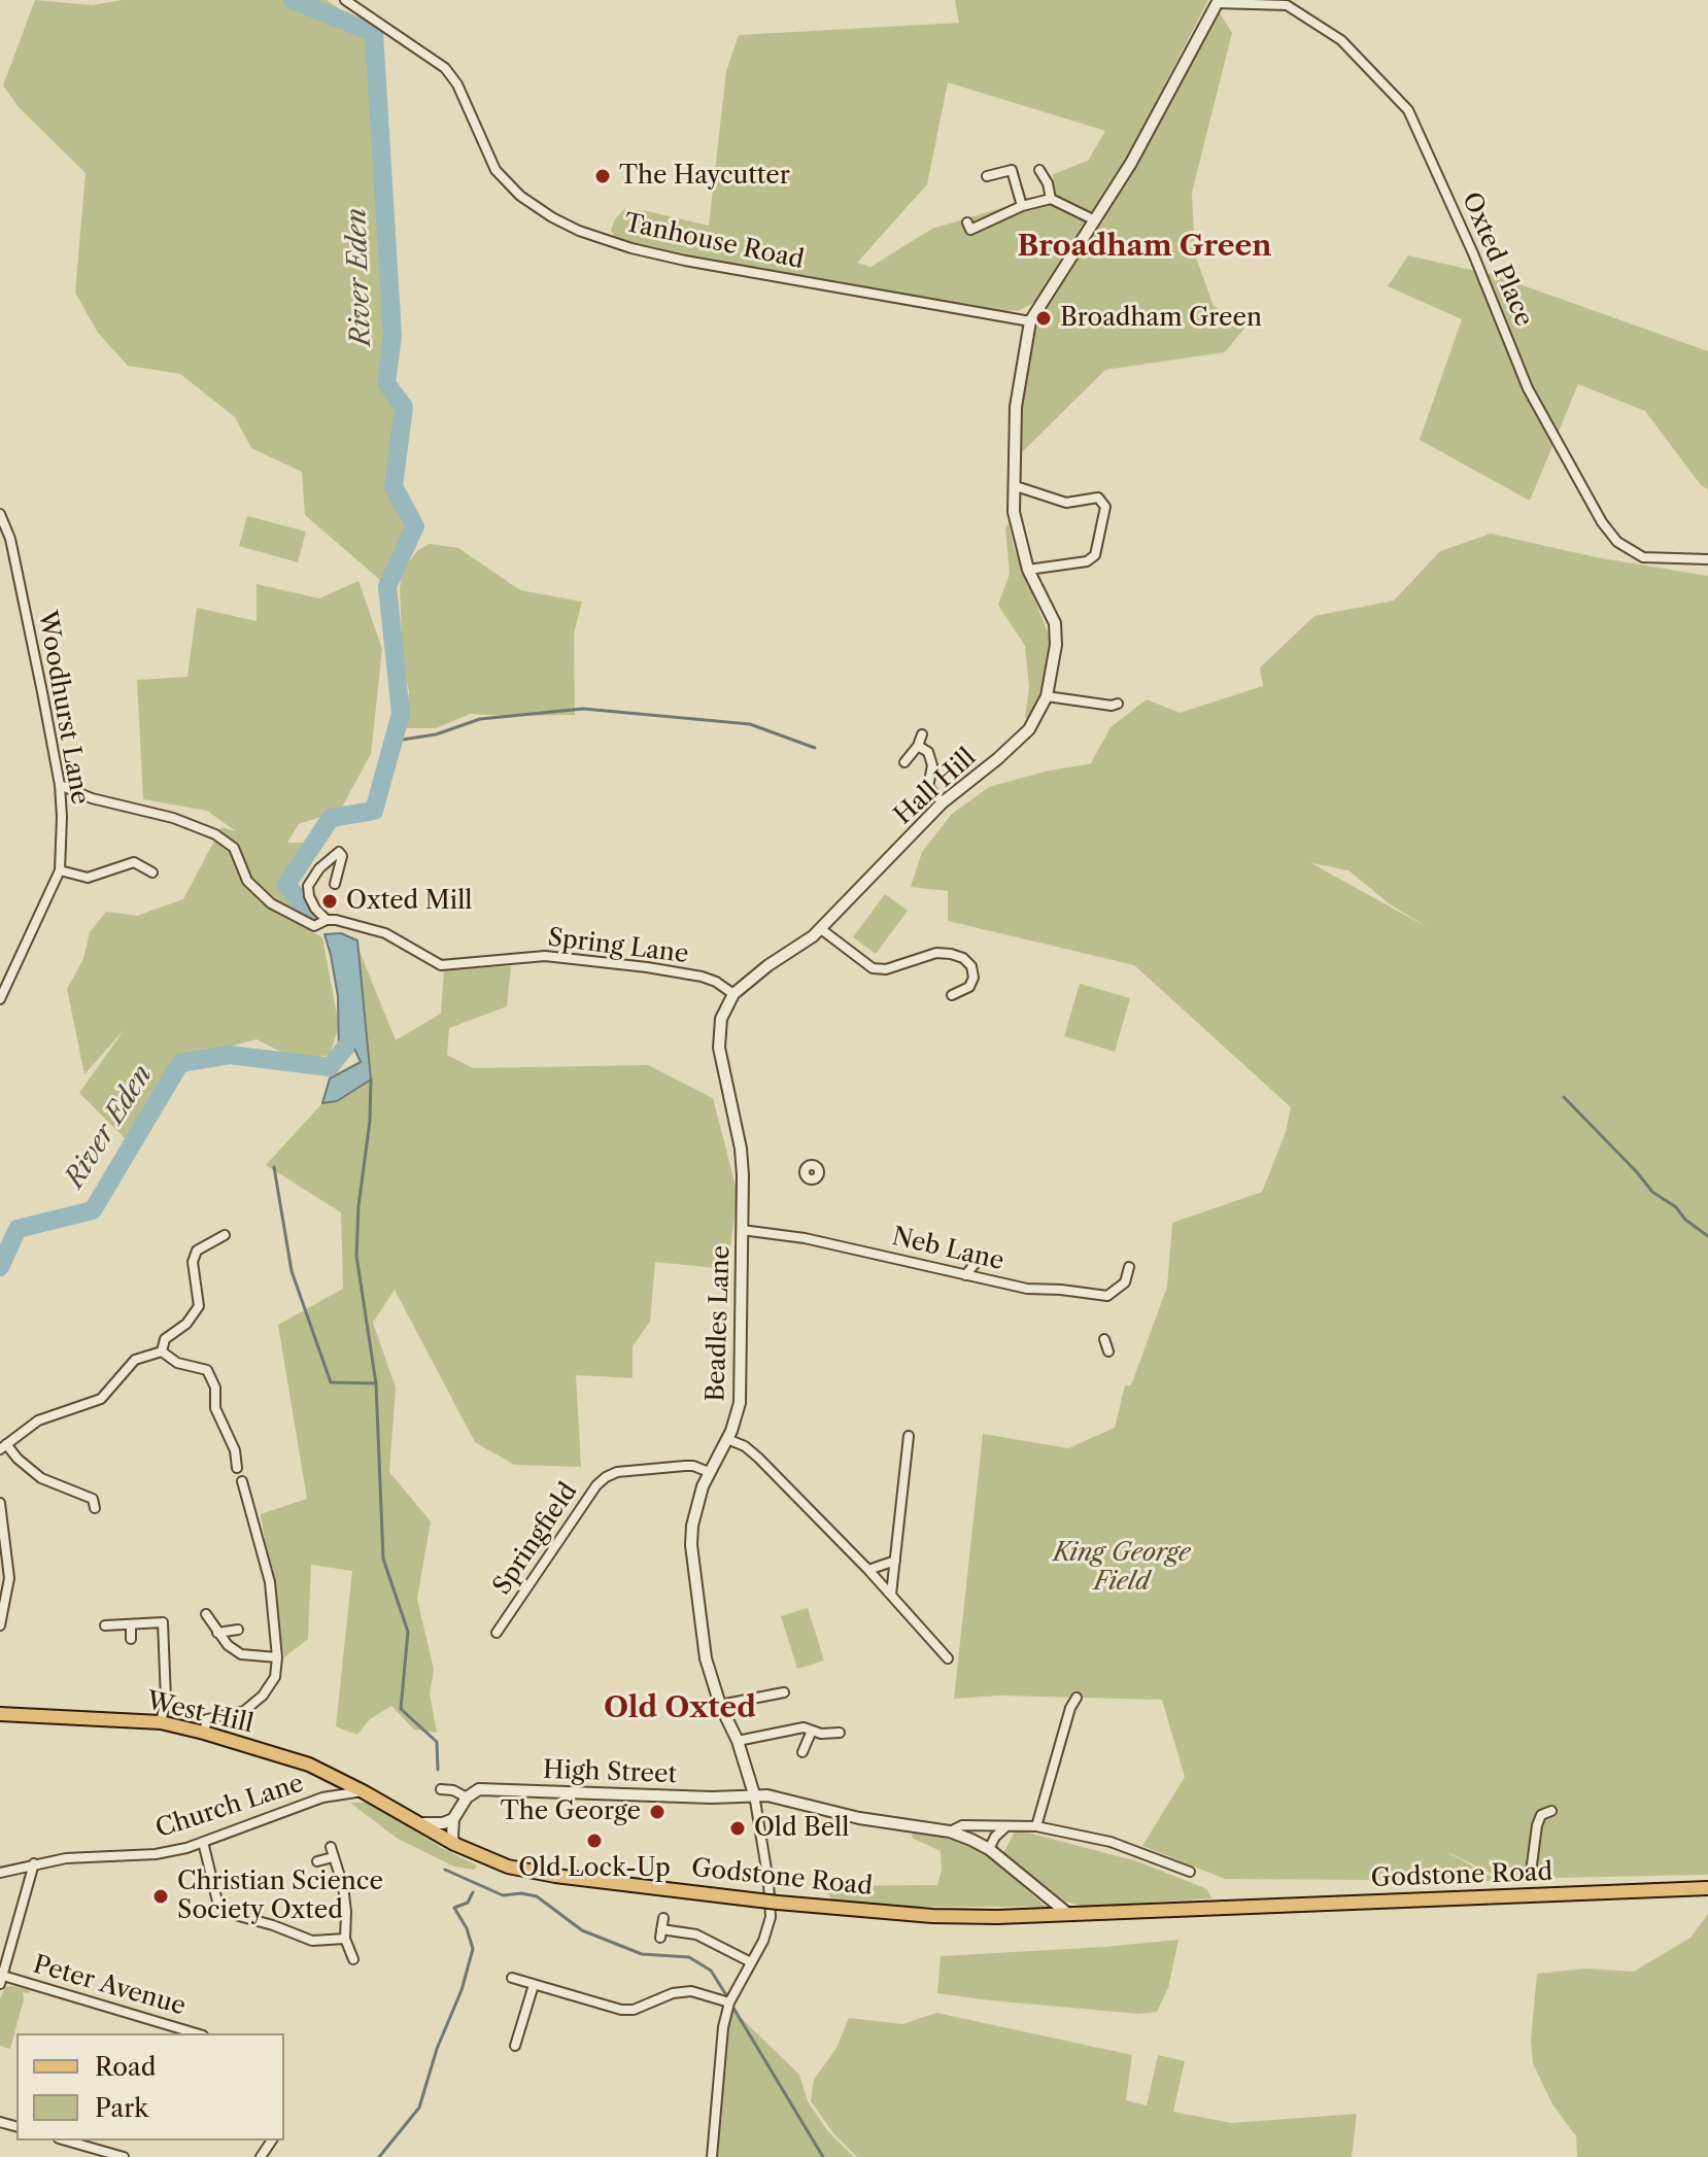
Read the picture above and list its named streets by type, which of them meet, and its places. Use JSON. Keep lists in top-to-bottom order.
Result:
{
  "streets": {
    "main road": ["West Hill", "Godstone Road"],
    "street": [
      "Tanhouse Road",
      "Oxted Place",
      "Woodhurst Lane",
      "Hall Hill",
      "Spring Lane",
      "Neb Lane",
      "Beadles Lane",
      "Springfield",
      "High Street",
      "Church Lane",
      "Peter Avenue"
    ]
  },
  "crossings": [
    ["Tanhouse Road", "Hall Hill"],
    ["Woodhurst Lane", "Spring Lane"],
    ["Hall Hill", "Spring Lane"],
    ["Hall Hill", "Neb Lane"],
    ["Hall Hill", "Beadles Lane"],
    ["Neb Lane", "Beadles Lane"],
    ["Beadles Lane", "Springfield"],
    ["Beadles Lane", "High Street"],
    ["West Hill", "Church Lane"],
    ["West Hill", "Godstone Road"],
    ["Church Lane", "Godstone Road"]
  ],
  "districts": ["Broadham Green", "Old Oxted"],
  "water": ["River Eden"],
  "parks": ["King George Field"],
  "places": [
    "The Haycutter",
    "Broadham Green",
    "Oxted Mill",
    "The George",
    "Old Bell",
    "Old Lock-Up",
    "Christian Science Society Oxted"
  ],
  "legend": ["Road", "Park"]
}
